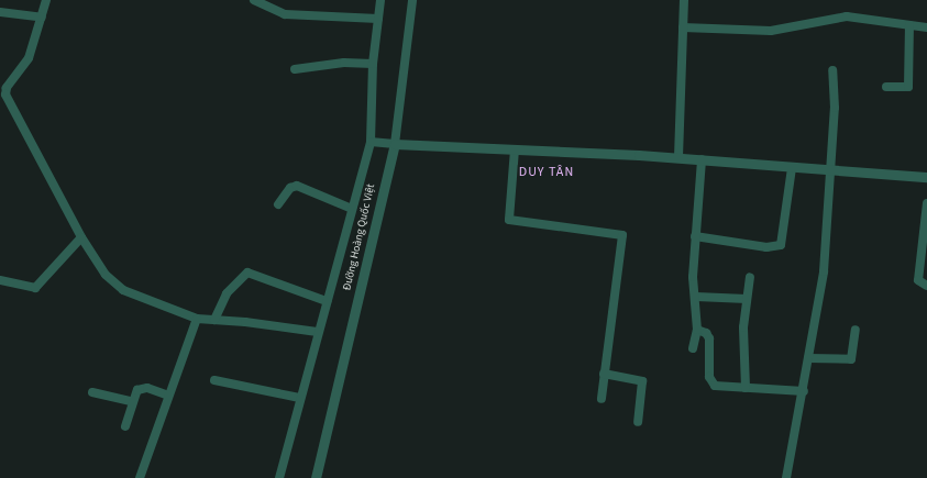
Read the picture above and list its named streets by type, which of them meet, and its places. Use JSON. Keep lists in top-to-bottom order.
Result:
{
  "streets": {
    "street": ["Đường Hoàng Quốc Việt"]
  },
  "districts": ["DUY TÂN"]
}
